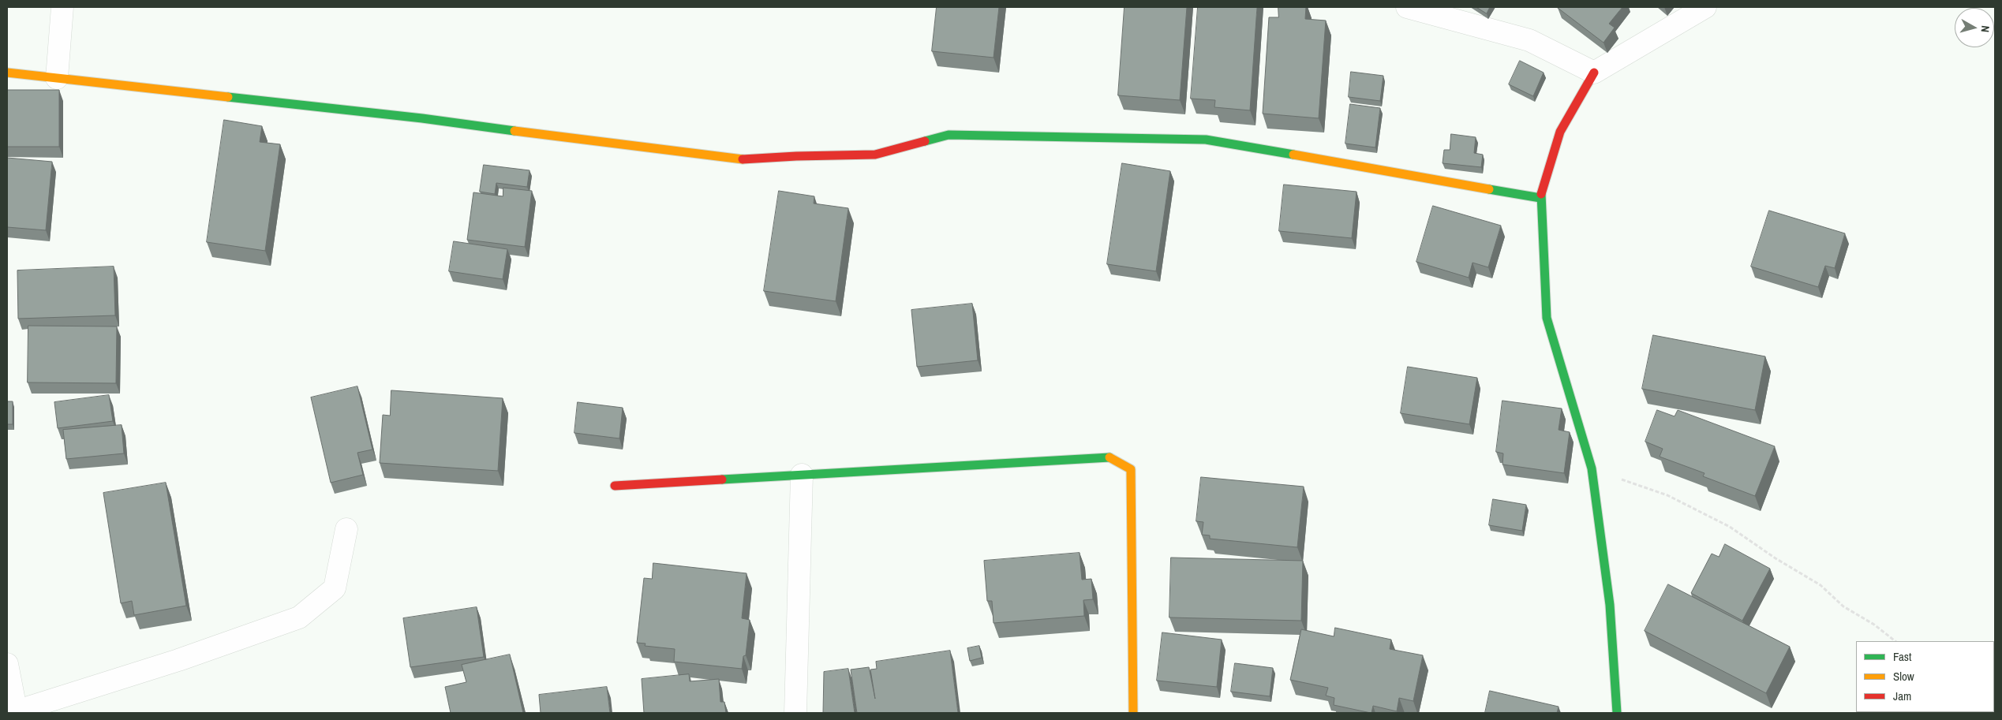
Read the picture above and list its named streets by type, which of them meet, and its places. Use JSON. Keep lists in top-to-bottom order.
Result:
{
  "legend": ["Fast", "Slow", "Jam"],
  "north": "right"
}
